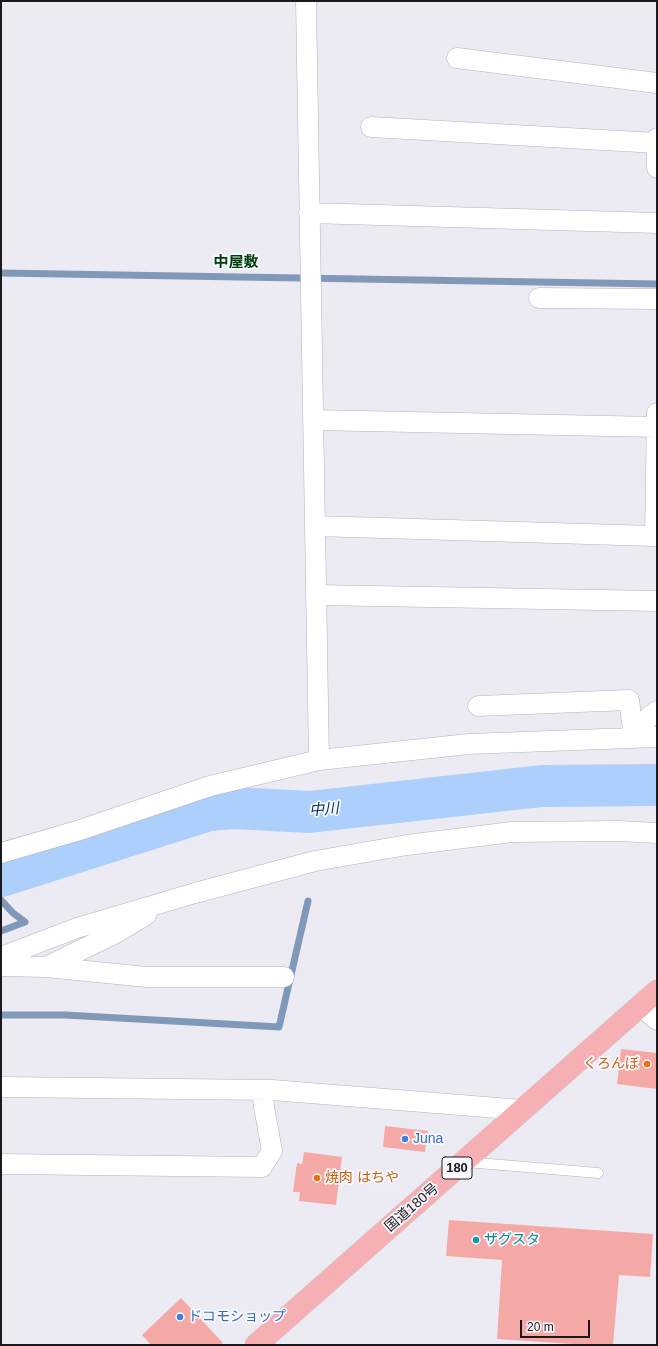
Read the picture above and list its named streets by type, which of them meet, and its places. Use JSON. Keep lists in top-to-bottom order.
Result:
{
  "streets": {
    "highway": ["180", "国道180号"]
  },
  "districts": ["中屋敷"],
  "water": ["中川"],
  "places": [
    "くろんぼ",
    "Juna",
    "焼肉 はちや",
    "ザグスタ",
    "ドコモショップ"
  ],
  "scale_bar": "20 m"
}
